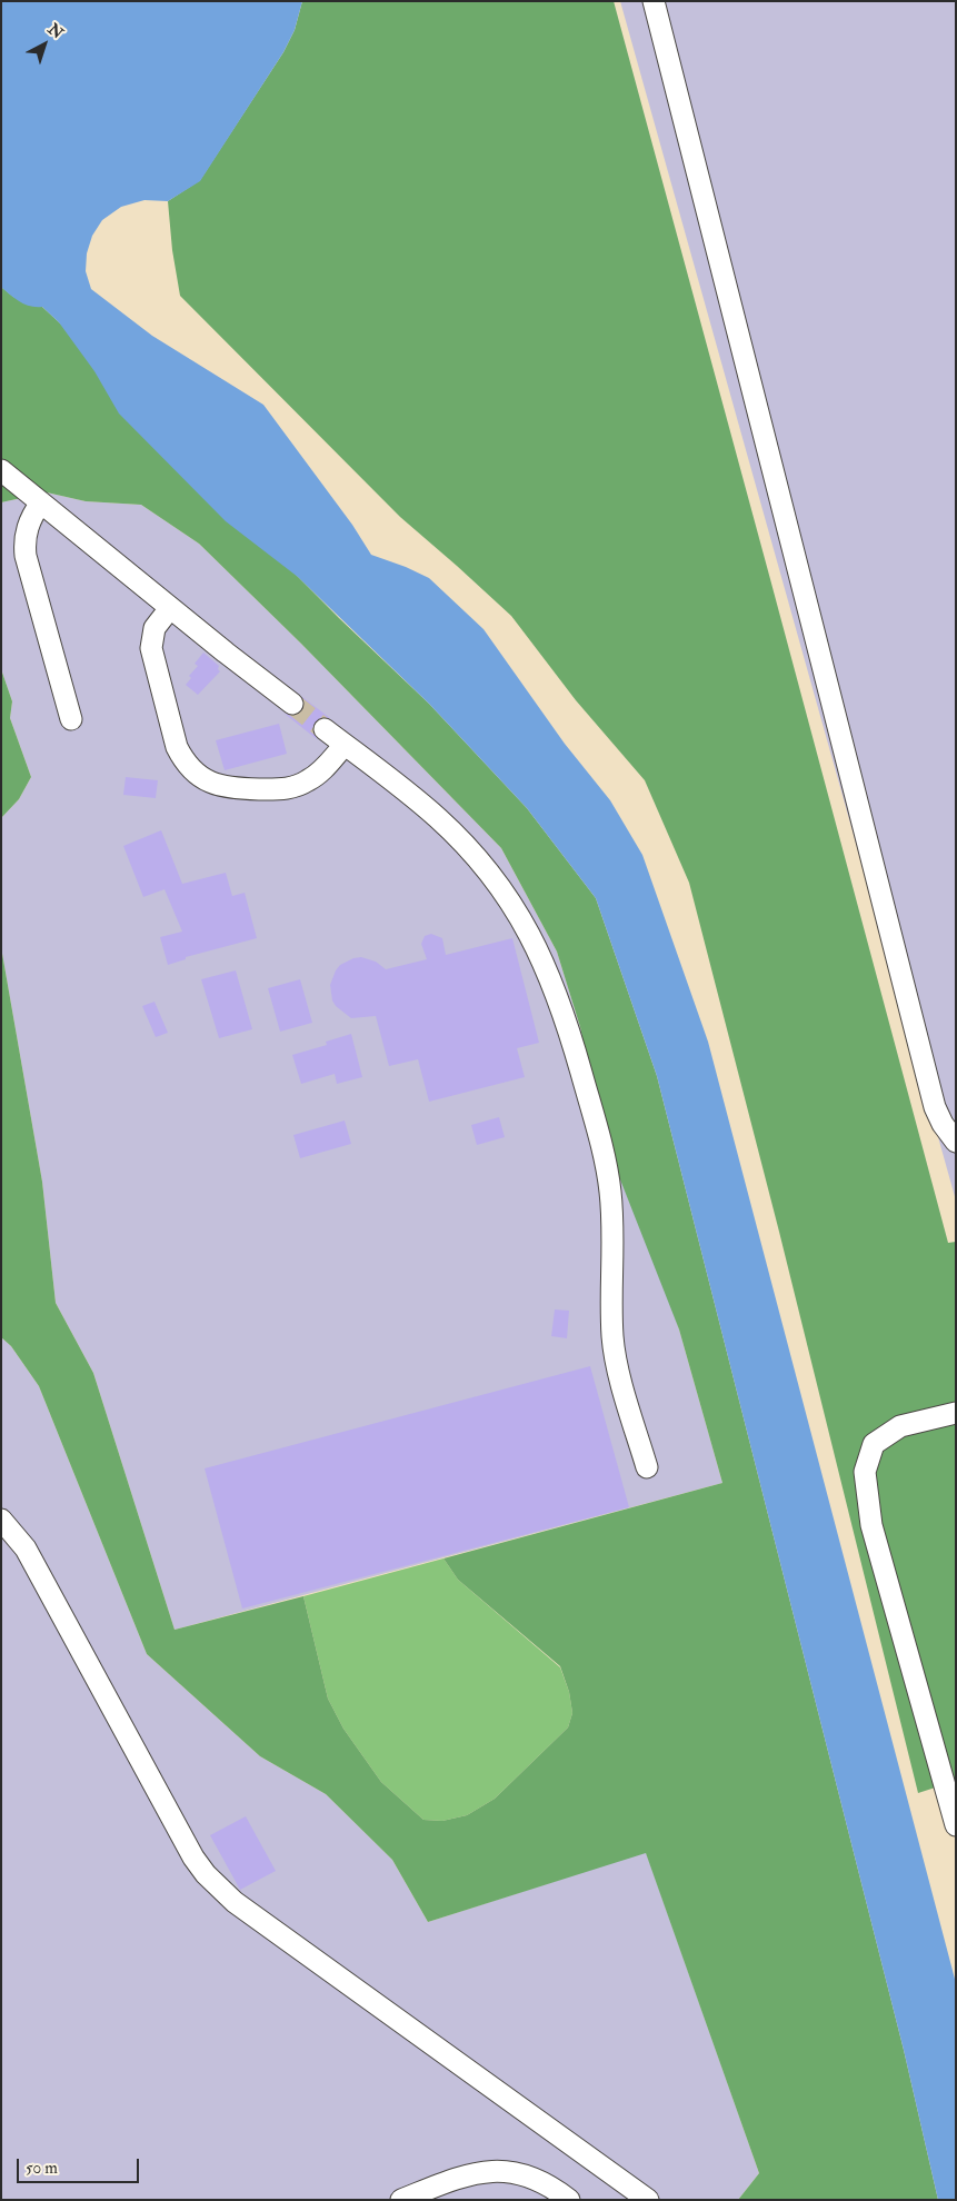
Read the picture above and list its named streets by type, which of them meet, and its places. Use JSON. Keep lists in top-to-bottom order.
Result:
{
  "scale_bar": "50 m",
  "north": "top right"
}
